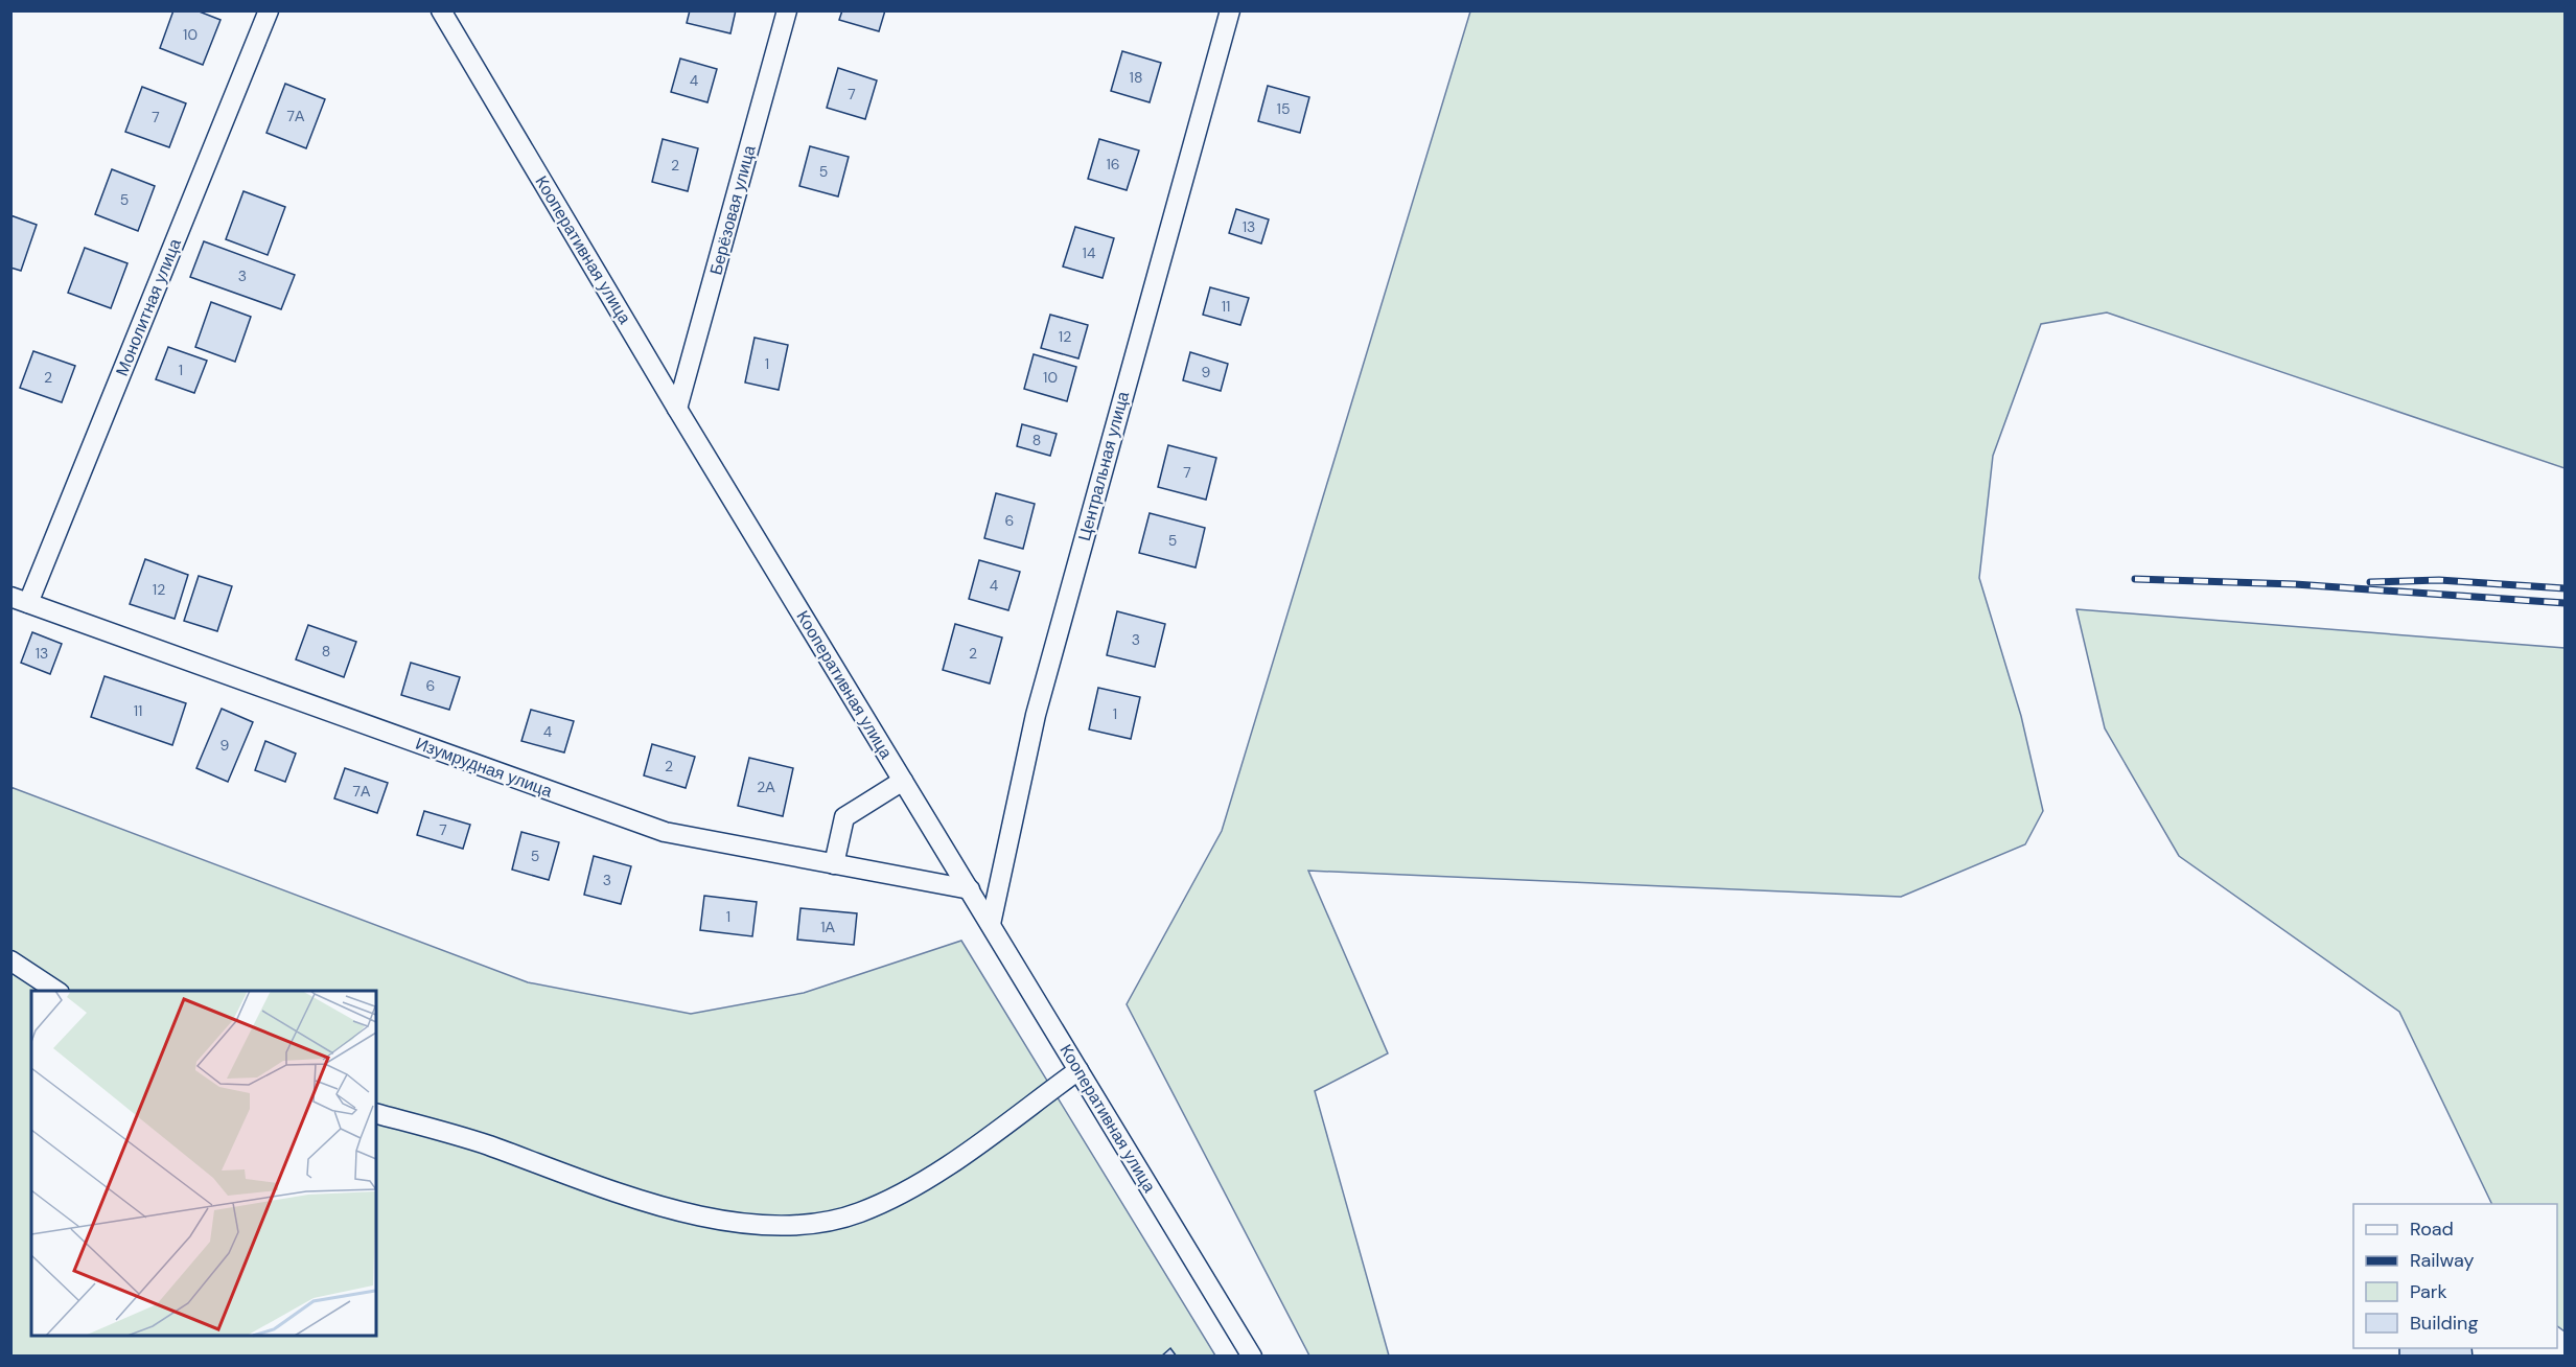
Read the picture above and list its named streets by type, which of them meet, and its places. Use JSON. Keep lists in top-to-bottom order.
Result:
{
  "streets": {
    "street": [
      "Берёзовая улица",
      "Кооперативная улица",
      "Монолитная улица",
      "Центральная улица",
      "Изумрудная улица"
    ]
  },
  "crossings": [
    ["Берёзовая улица", "Кооперативная улица"],
    ["Кооперативная улица", "Центральная улица"],
    ["Кооперативная улица", "Изумрудная улица"],
    ["Монолитная улица", "Изумрудная улица"]
  ],
  "house_numbers": [
    "10",
    "18",
    "4",
    "7",
    "15",
    "7А",
    "7",
    "16",
    "2",
    "5",
    "5",
    "13",
    "14",
    "3",
    "11",
    "12",
    "1",
    "1",
    "9",
    "2",
    "10",
    "8",
    "7",
    "6",
    "5",
    "4",
    "12",
    "3",
    "8",
    "13",
    "2",
    "6",
    "11",
    "1",
    "4",
    "9",
    "2",
    "2А",
    "7А",
    "7",
    "5",
    "3",
    "1",
    "1А"
  ],
  "legend": [
    "Road",
    "Railway",
    "Park",
    "Building"
  ]
}
